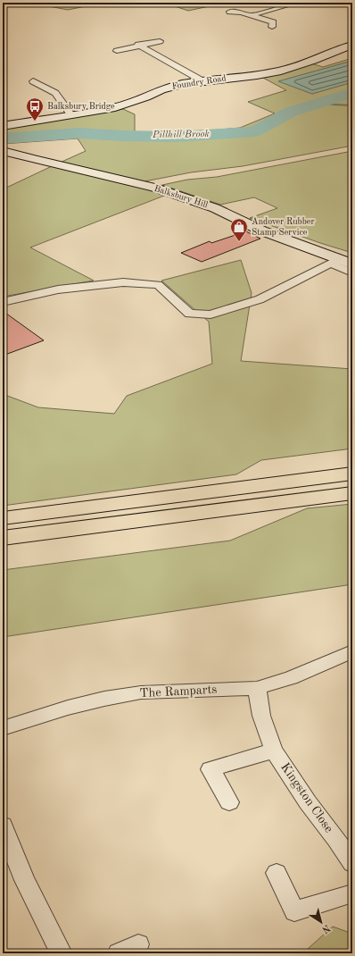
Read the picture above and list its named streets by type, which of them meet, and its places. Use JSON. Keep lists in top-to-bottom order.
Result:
{
  "streets": {
    "street": [
      "Foundry Road",
      "Balksbury Hill",
      "The Ramparts",
      "Kingston Close"
    ]
  },
  "crossings": [
    ["The Ramparts", "Kingston Close"]
  ],
  "water": ["Pillhill Brook"],
  "places": {
    "bus stop": ["Balksbury Bridge"],
    "shop": ["Andover Rubber Stamp Service"]
  },
  "north": "bottom right"
}
